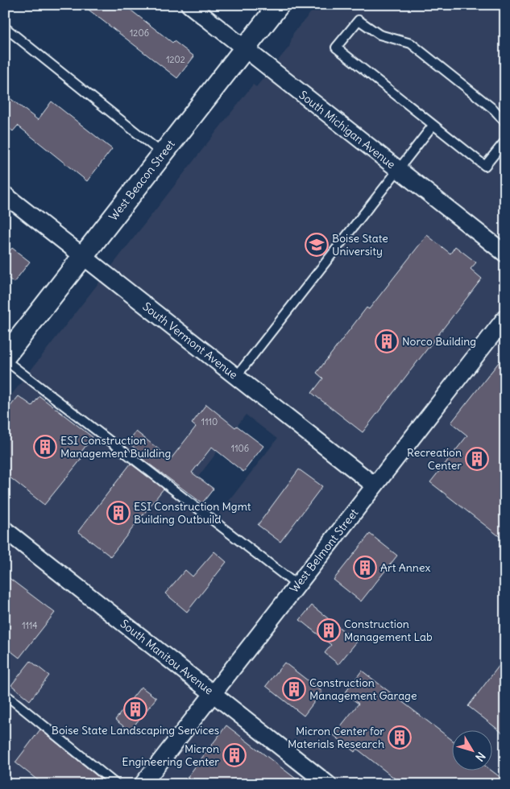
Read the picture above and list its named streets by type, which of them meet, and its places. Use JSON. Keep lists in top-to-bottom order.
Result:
{
  "streets": {
    "street": [
      "South Michigan Avenue",
      "West Beacon Street",
      "South Vermont Avenue",
      "West Belmont Street",
      "South Manitou Avenue"
    ]
  },
  "crossings": [
    ["South Michigan Avenue", "West Beacon Street"],
    ["West Beacon Street", "South Vermont Avenue"],
    ["South Vermont Avenue", "West Belmont Street"],
    ["West Belmont Street", "South Manitou Avenue"]
  ],
  "places": {
    "school or university": ["Boise State University"],
    "building": [
      "Norco Building",
      "ESI Construction Management Building",
      "Recreation Center",
      "ESI Construction Mgmt Building Outbuild",
      "Art Annex",
      "Construction Management Lab",
      "Construction Management Garage",
      "Boise State Landscaping Services",
      "Micron Center for Materials Research",
      "Micron Engineering Center"
    ]
  },
  "house_numbers": [
    "1206",
    "1202",
    "1110",
    "1106",
    "1114"
  ],
  "north": "bottom right"
}
